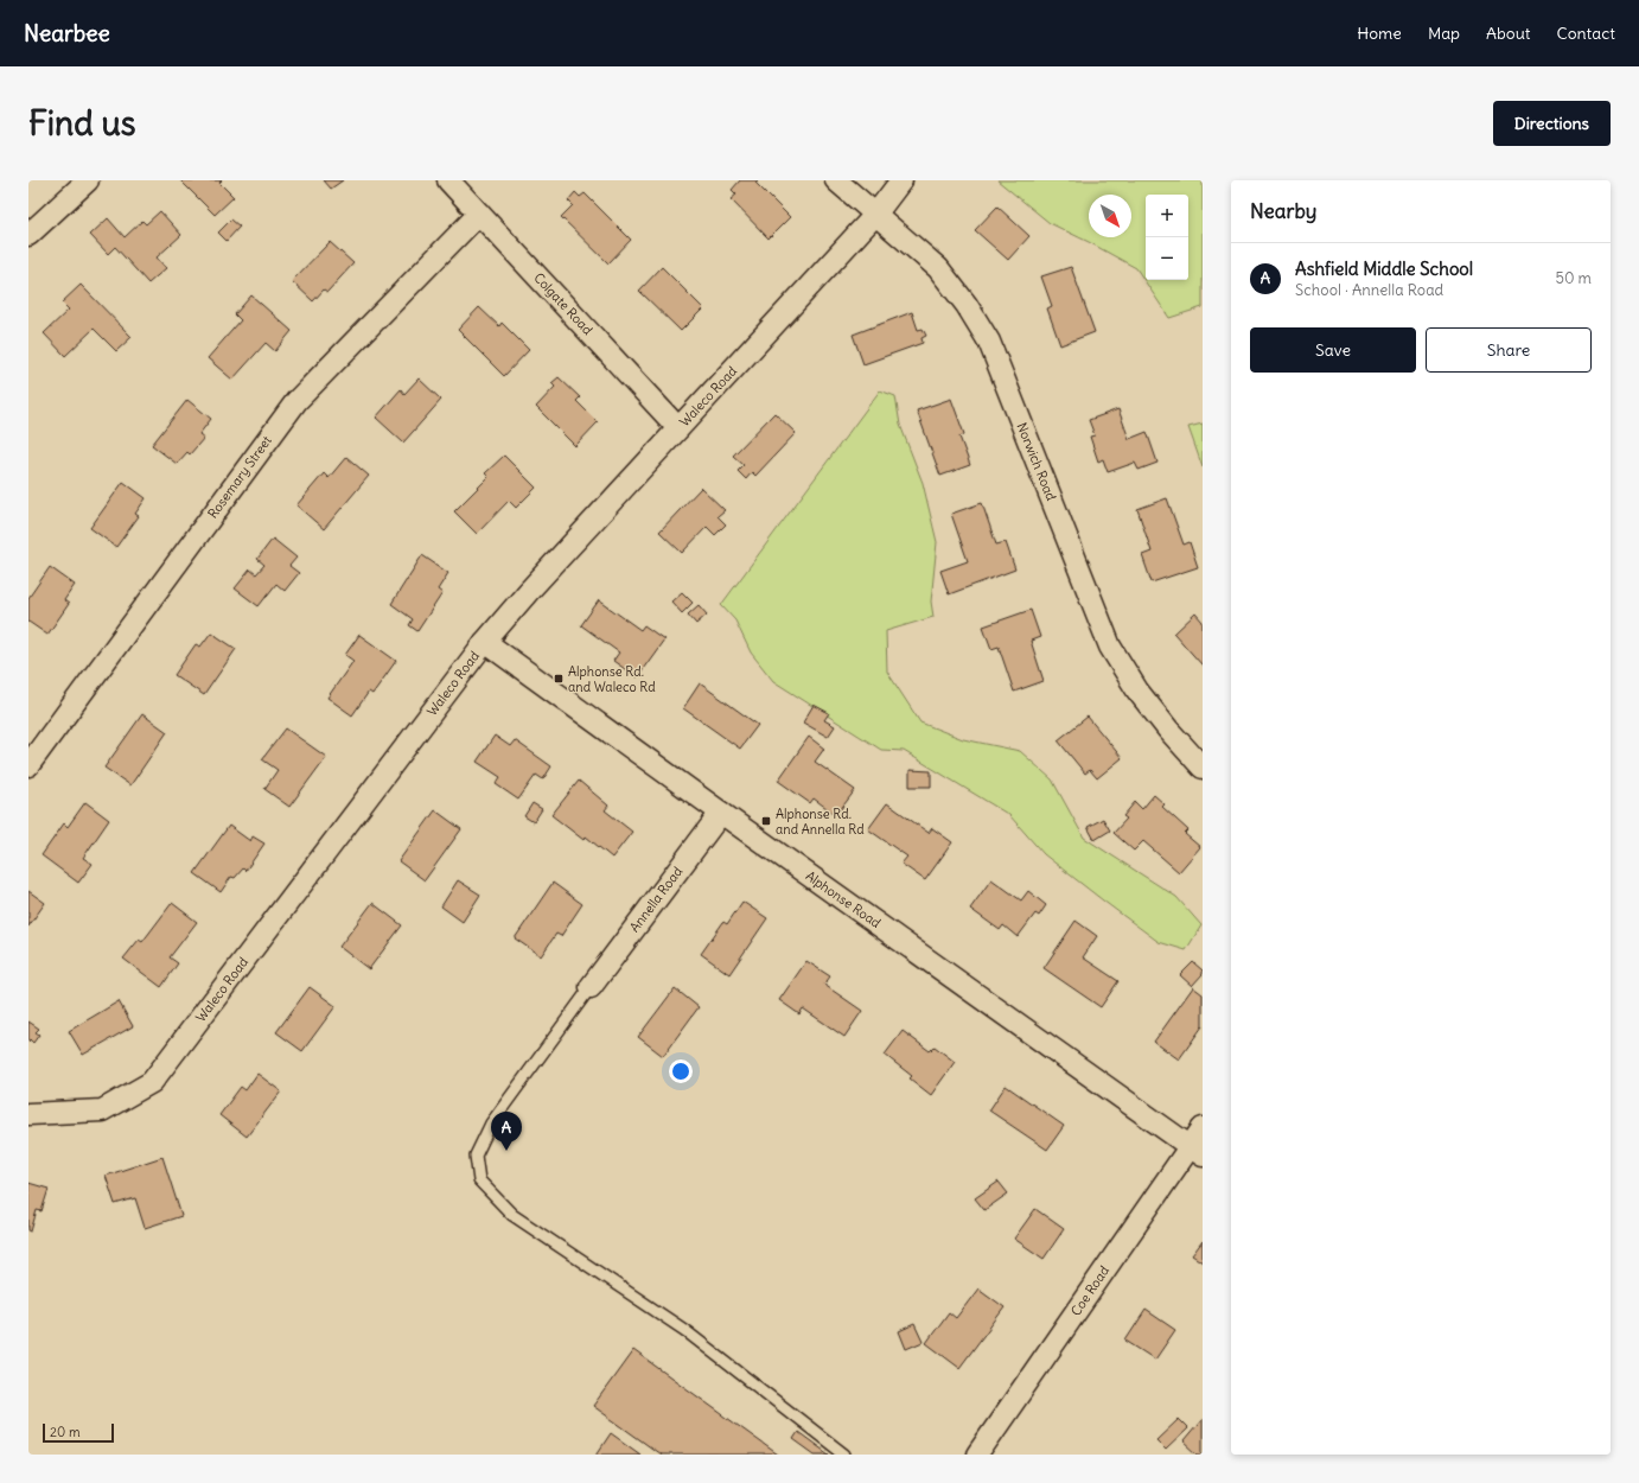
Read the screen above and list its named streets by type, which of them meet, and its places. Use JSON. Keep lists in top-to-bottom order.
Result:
{
  "streets": {
    "street": [
      "Colgate Road",
      "Waleco Road",
      "Norwich Road",
      "Rosemary Street",
      "Annella Road",
      "Alphonse Road",
      "Coe Road"
    ]
  },
  "crossings": [
    ["Colgate Road", "Waleco Road"],
    ["Colgate Road", "Rosemary Street"],
    ["Waleco Road", "Norwich Road"],
    ["Waleco Road", "Alphonse Road"],
    ["Annella Road", "Alphonse Road"],
    ["Alphonse Road", "Coe Road"]
  ],
  "places": {
    "transit": ["Alphonse Rd. and Waleco Rd", "Alphonse Rd. and Annella Rd"]
  },
  "scale_bar": "20 m",
  "north": "bottom right",
  "page": {
    "header": "Nearbee",
    "nav": [
      "Home",
      "Map",
      "About",
      "Contact"
    ],
    "buttons": [
      "Directions",
      ["Save", "Share"]
    ],
    "title": "Find us",
    "heading": "Nearby",
    "map_buttons": ["+", "−"],
    "list": [
      {
        "mark": "A",
        "name": "Ashfield Middle School",
        "note": "School · Annella Road",
        "value": "50 m"
      }
    ],
    "pins": "A",
    "scale": "20 m"
  }
}
